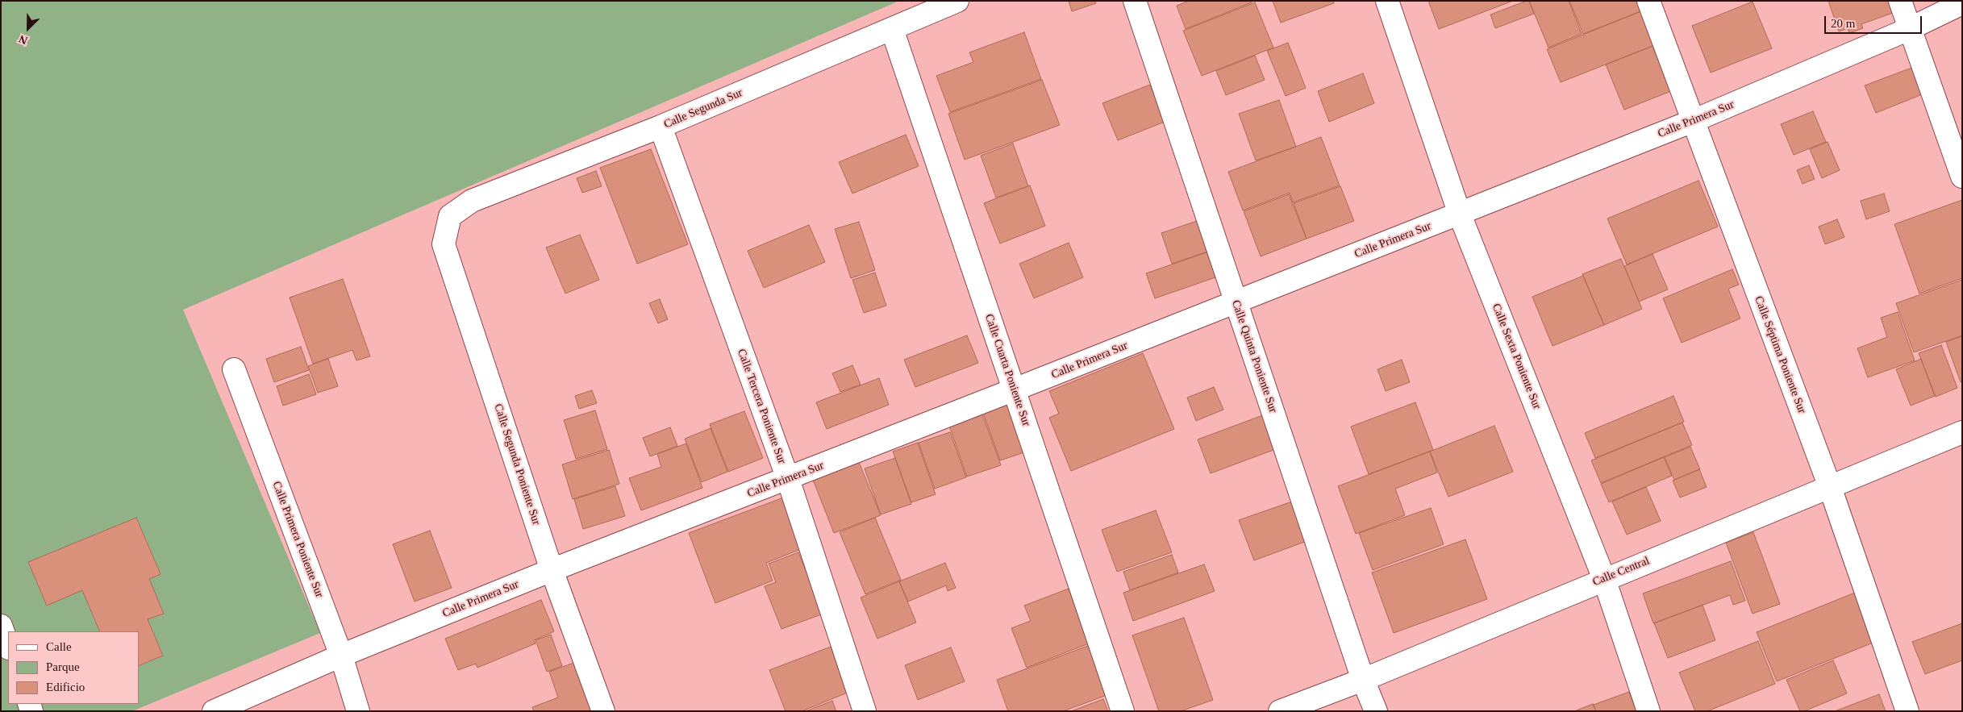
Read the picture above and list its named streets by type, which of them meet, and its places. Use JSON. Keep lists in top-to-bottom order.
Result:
{
  "streets": {
    "street": [
      "Calle Segunda Sur",
      "Calle Primera Sur",
      "Calle Séptima Poniente Sur",
      "Calle Quinta Poniente Sur",
      "Calle Sexta Poniente Sur",
      "Calle Cuarta Poniente Sur",
      "Calle Tercera Poniente Sur",
      "Calle Segunda Poniente Sur",
      "Calle Primera Poniente Sur",
      "Calle Central"
    ]
  },
  "crossings": [
    ["Calle Segunda Sur", "Calle Cuarta Poniente Sur"],
    ["Calle Segunda Sur", "Calle Tercera Poniente Sur"],
    ["Calle Segunda Sur", "Calle Segunda Poniente Sur"],
    ["Calle Primera Sur", "Calle Séptima Poniente Sur"],
    ["Calle Primera Sur", "Calle Quinta Poniente Sur"],
    ["Calle Primera Sur", "Calle Sexta Poniente Sur"],
    ["Calle Primera Sur", "Calle Cuarta Poniente Sur"],
    ["Calle Primera Sur", "Calle Tercera Poniente Sur"],
    ["Calle Primera Sur", "Calle Segunda Poniente Sur"],
    ["Calle Primera Sur", "Calle Primera Poniente Sur"],
    ["Calle Séptima Poniente Sur", "Calle Central"],
    ["Calle Quinta Poniente Sur", "Calle Central"],
    ["Calle Sexta Poniente Sur", "Calle Central"]
  ],
  "legend": ["Calle", "Parque", "Edificio"],
  "scale_bar": "20 m",
  "north": "bottom left"
}
